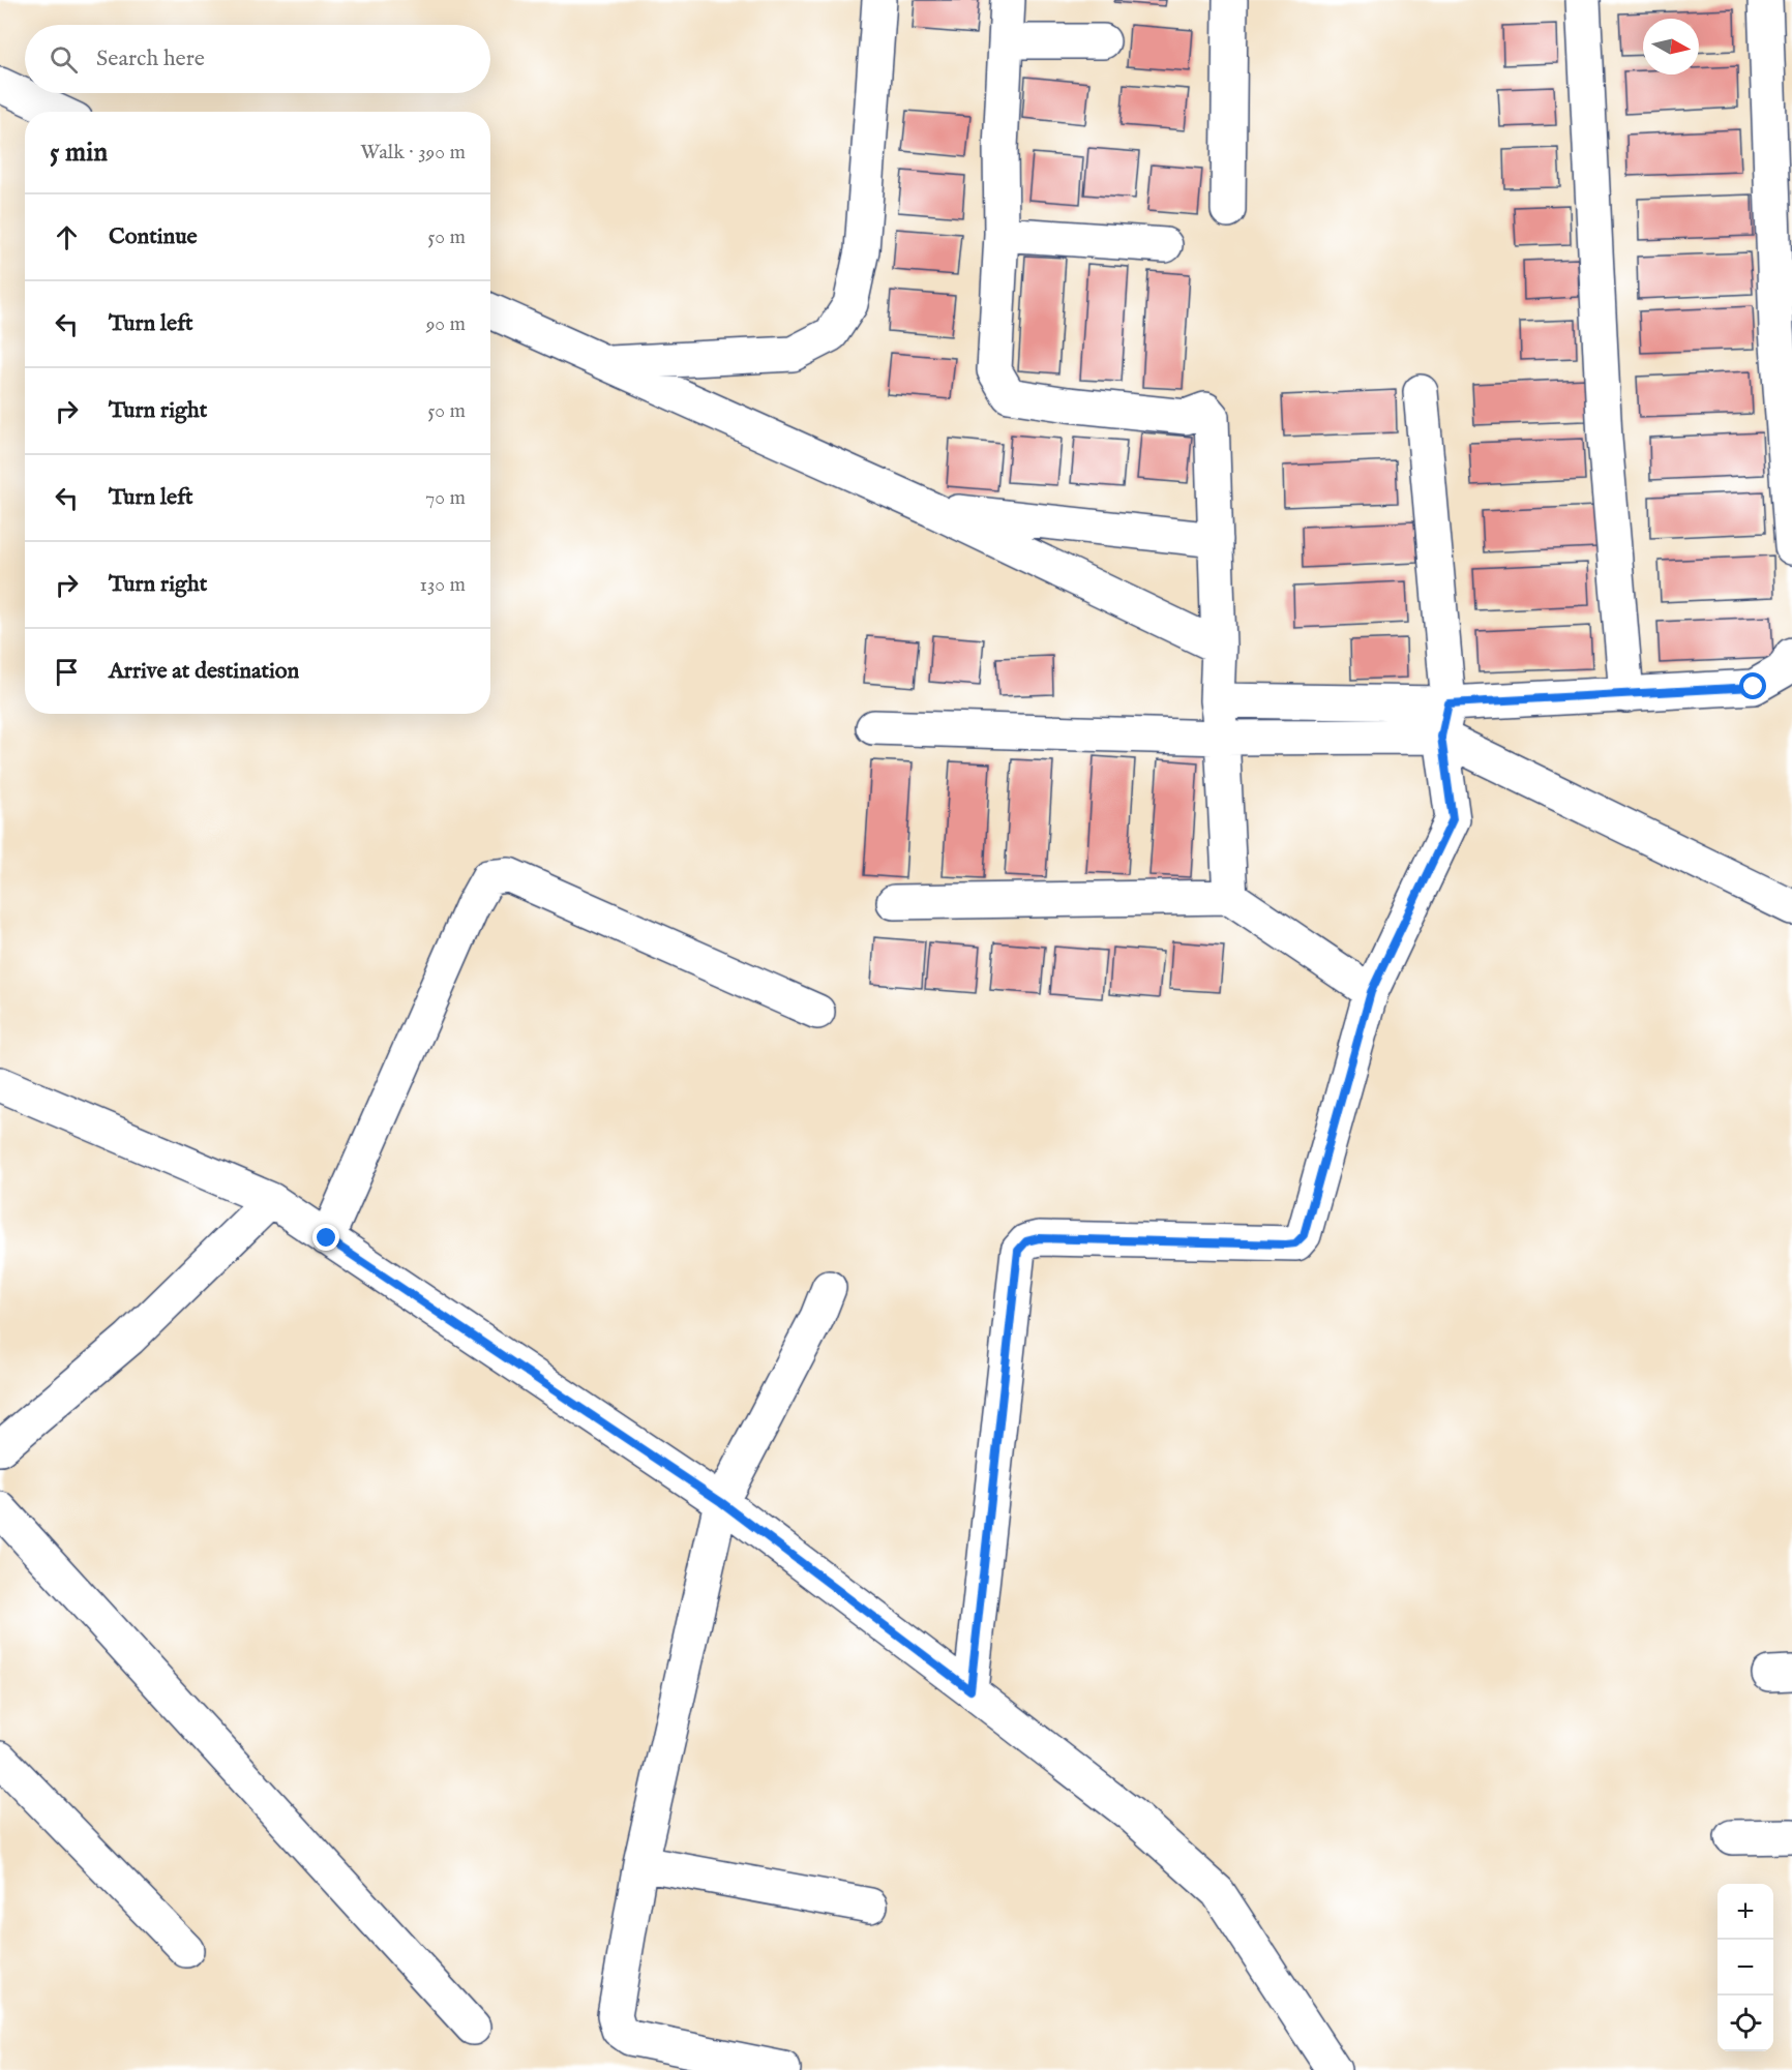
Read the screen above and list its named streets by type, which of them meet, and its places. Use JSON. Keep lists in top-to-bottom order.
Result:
{
  "north": "right",
  "page": {
    "search": "Search here",
    "heading": ["5 min", "Walk · 390 m"],
    "list": [
      ["Continue", "50 m"],
      ["Turn left", "90 m"],
      ["Turn right", "50 m"],
      ["Turn left", "70 m"],
      ["Turn right", "130 m"],
      "Arrive at destination"
    ],
    "map_buttons": ["+", "−"]
  }
}
